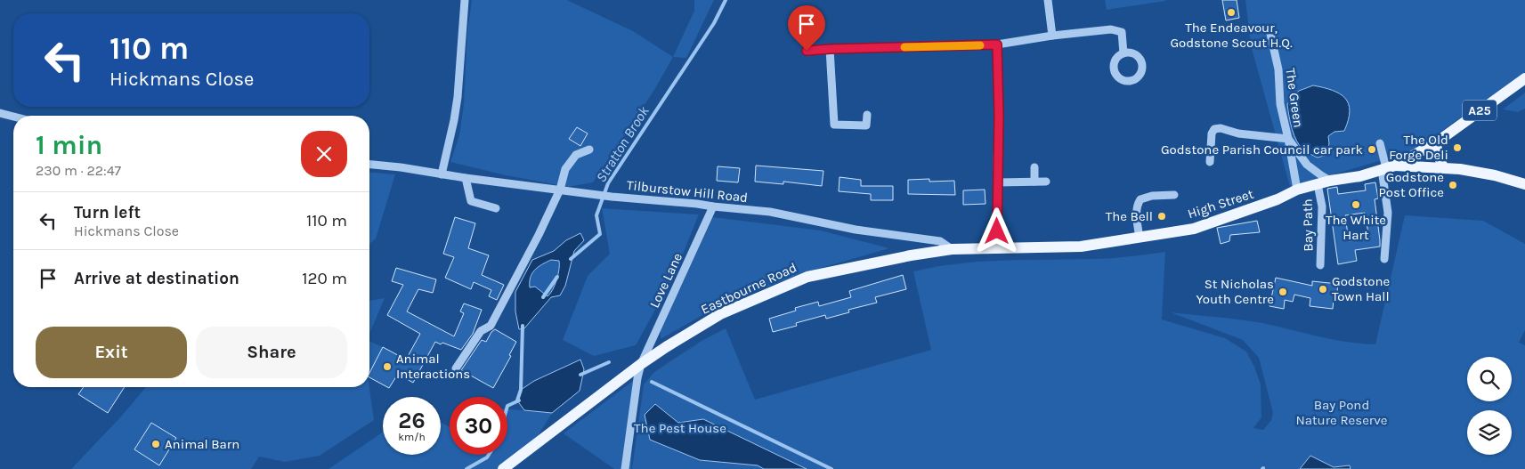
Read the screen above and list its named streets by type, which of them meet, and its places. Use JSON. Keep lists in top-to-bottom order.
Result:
{
  "streets": {
    "main road": ["A25", "High Street", "Eastbourne Road"],
    "street": [
      "The Green",
      "Tilburstow Hill Road",
      "Bay Path",
      "Love Lane"
    ]
  },
  "crossings": [
    ["The Green", "High Street"],
    ["Tilburstow Hill Road", "Love Lane"],
    ["Tilburstow Hill Road", "Eastbourne Road"],
    ["High Street", "Bay Path"],
    ["High Street", "Eastbourne Road"],
    ["Love Lane", "Eastbourne Road"]
  ],
  "water": ["Stratton Brook"],
  "parks": ["Bay Pond Nature Reserve", "The Pest House"],
  "places": [
    "The Endeavour, Godstone Scout H.Q.",
    "The Old Forge Deli",
    "Godstone Parish Council car park",
    "Godstone Post Office",
    "The White Hart",
    "The Bell",
    "Godstone Town Hall",
    "St Nicholas Youth Centre",
    "Animal Interactions",
    "Animal Barn"
  ],
  "page": {
    "turn": ["110 m", "Hickmans Close"],
    "heading": ["1 min", "230 m · 22:47"],
    "list": [
      {
        "name": "Turn left",
        "note": "Hickmans Close",
        "value": "110 m"
      },
      {
        "name": "Arrive at destination",
        "value": "120 m"
      }
    ],
    "buttons": ["Exit", "Share"],
    "speed": "26 km/h",
    "limit": "30"
  }
}
